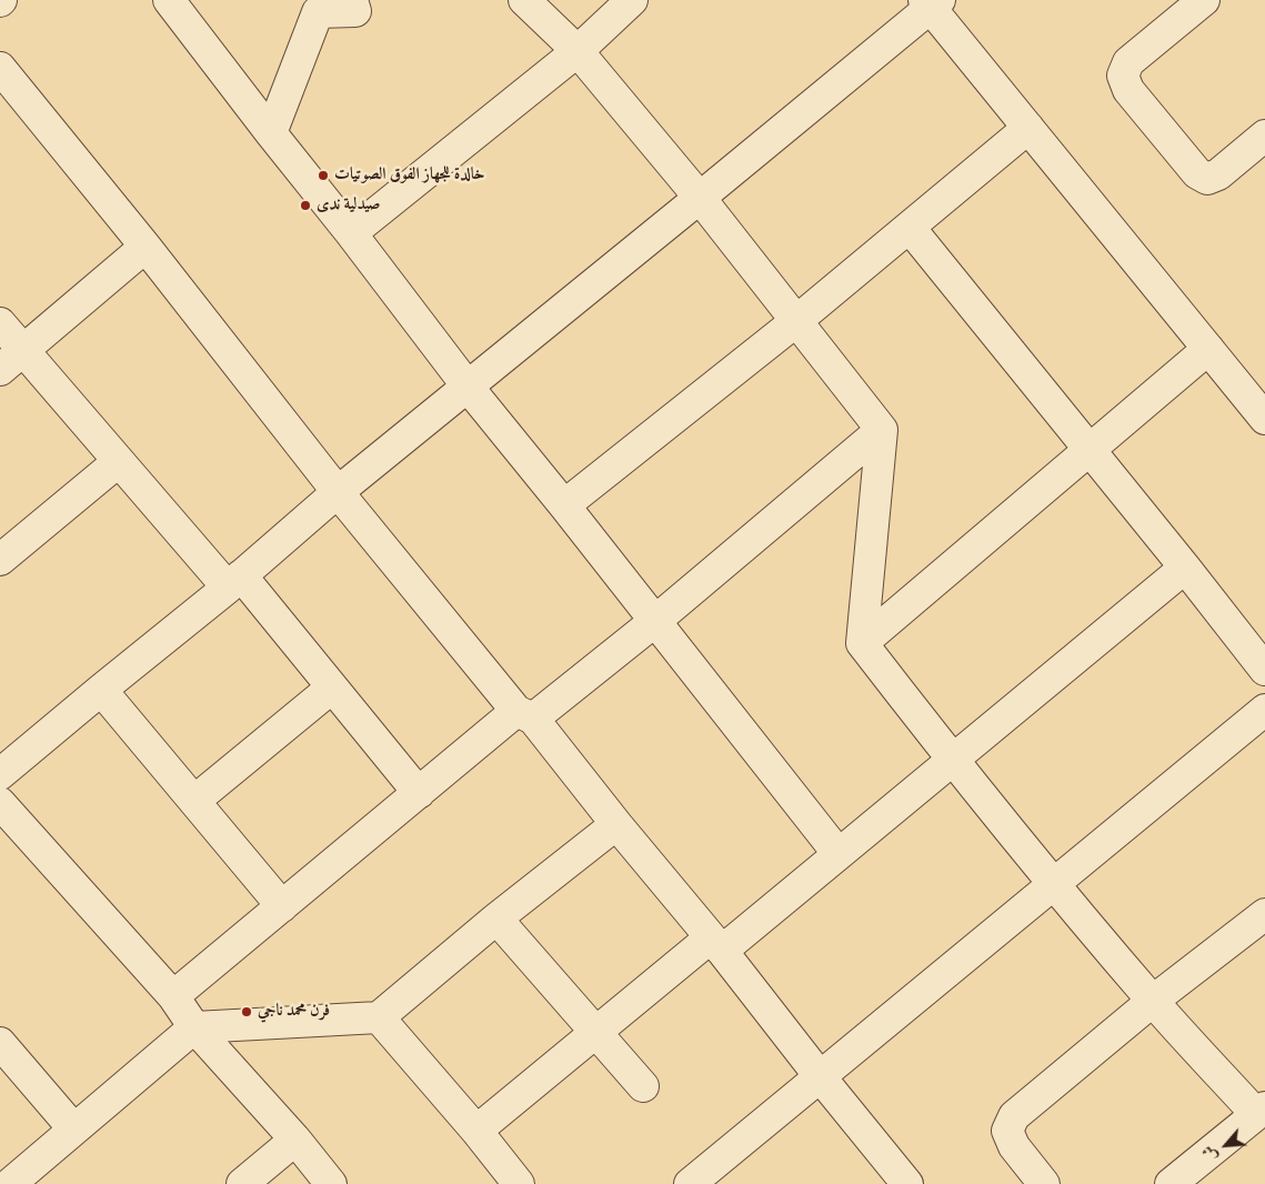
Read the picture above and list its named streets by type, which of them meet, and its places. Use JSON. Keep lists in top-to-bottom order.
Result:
{
  "places": ["خالدة للجهاز الفوق الصوتيات", "صيدلية ندى", "فرن محمد ناجي"],
  "north": "bottom left"
}
